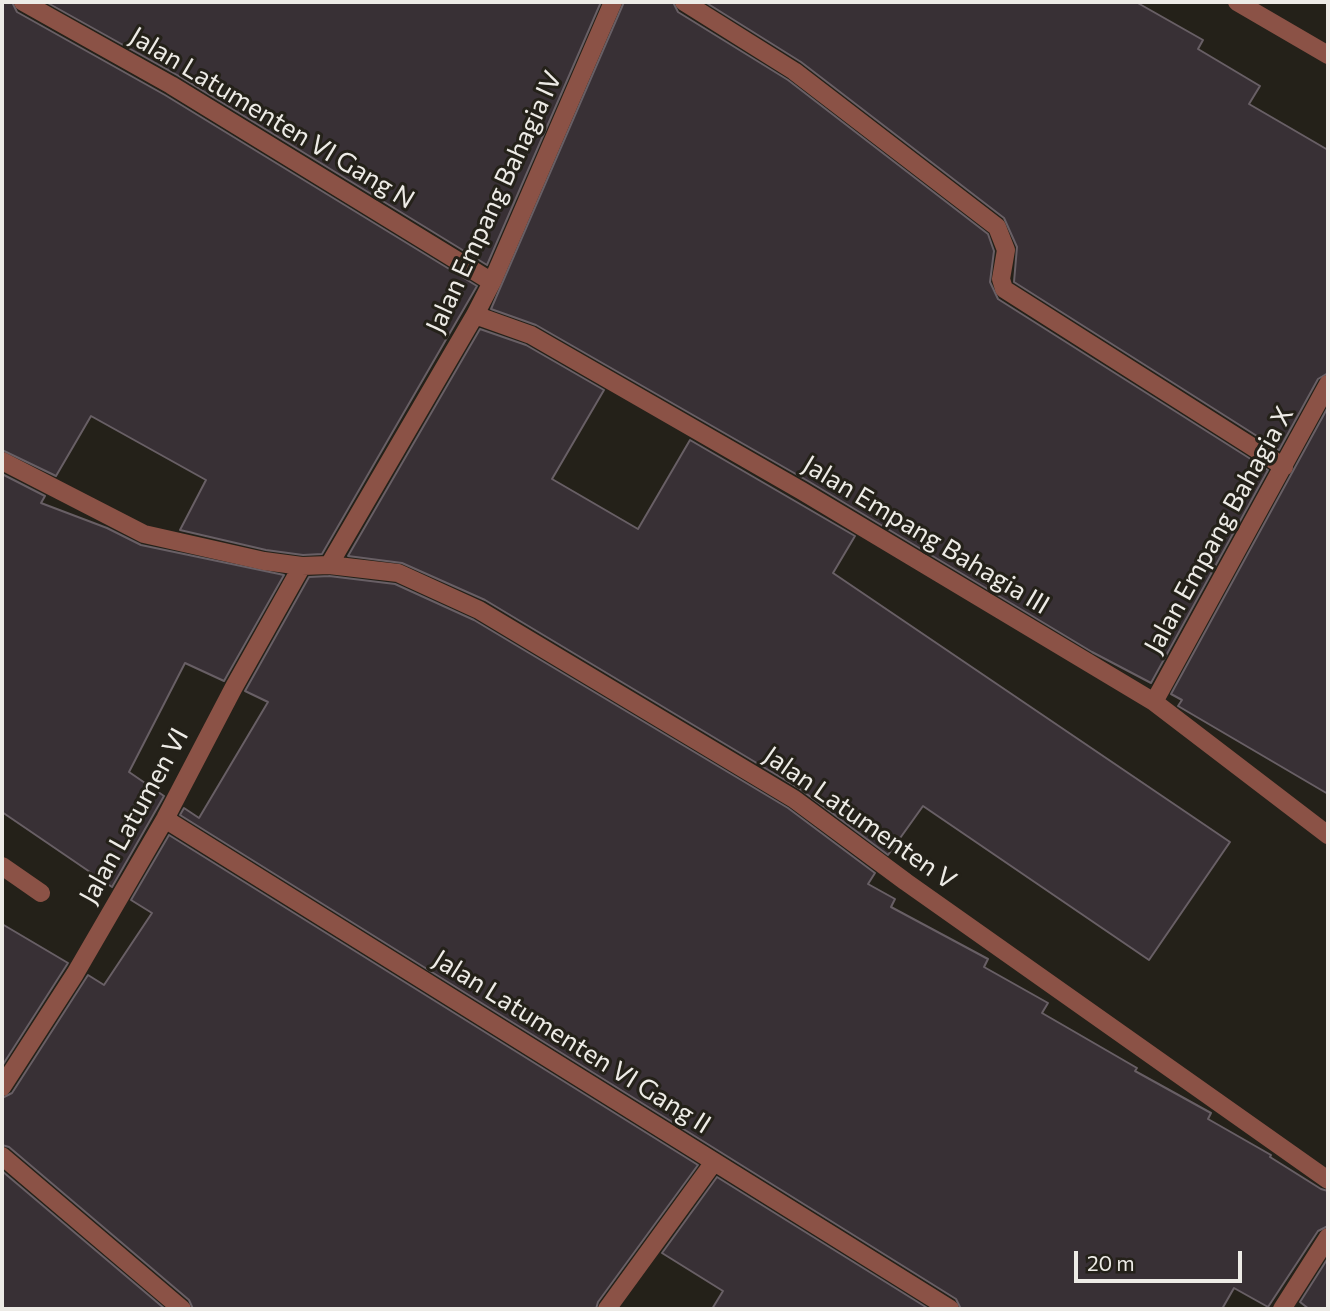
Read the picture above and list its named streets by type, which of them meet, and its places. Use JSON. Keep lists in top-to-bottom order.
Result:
{
  "streets": {
    "street": [
      "Jalan Latumenten VI Gang N",
      "Jalan Empang Bahagia IV",
      "Jalan Empang Bahagia X",
      "Jalan Empang Bahagia III",
      "Jalan Latumen VI",
      "Jalan Latumenten V",
      "Jalan Latumenten VI Gang II"
    ]
  },
  "crossings": [
    ["Jalan Latumenten VI Gang N", "Jalan Empang Bahagia IV"],
    ["Jalan Empang Bahagia IV", "Jalan Empang Bahagia III"],
    ["Jalan Empang Bahagia IV", "Jalan Latumenten V"],
    ["Jalan Empang Bahagia X", "Jalan Empang Bahagia III"],
    ["Jalan Latumen VI", "Jalan Latumenten V"],
    ["Jalan Latumen VI", "Jalan Latumenten VI Gang II"]
  ],
  "scale_bar": "20 m"
}
